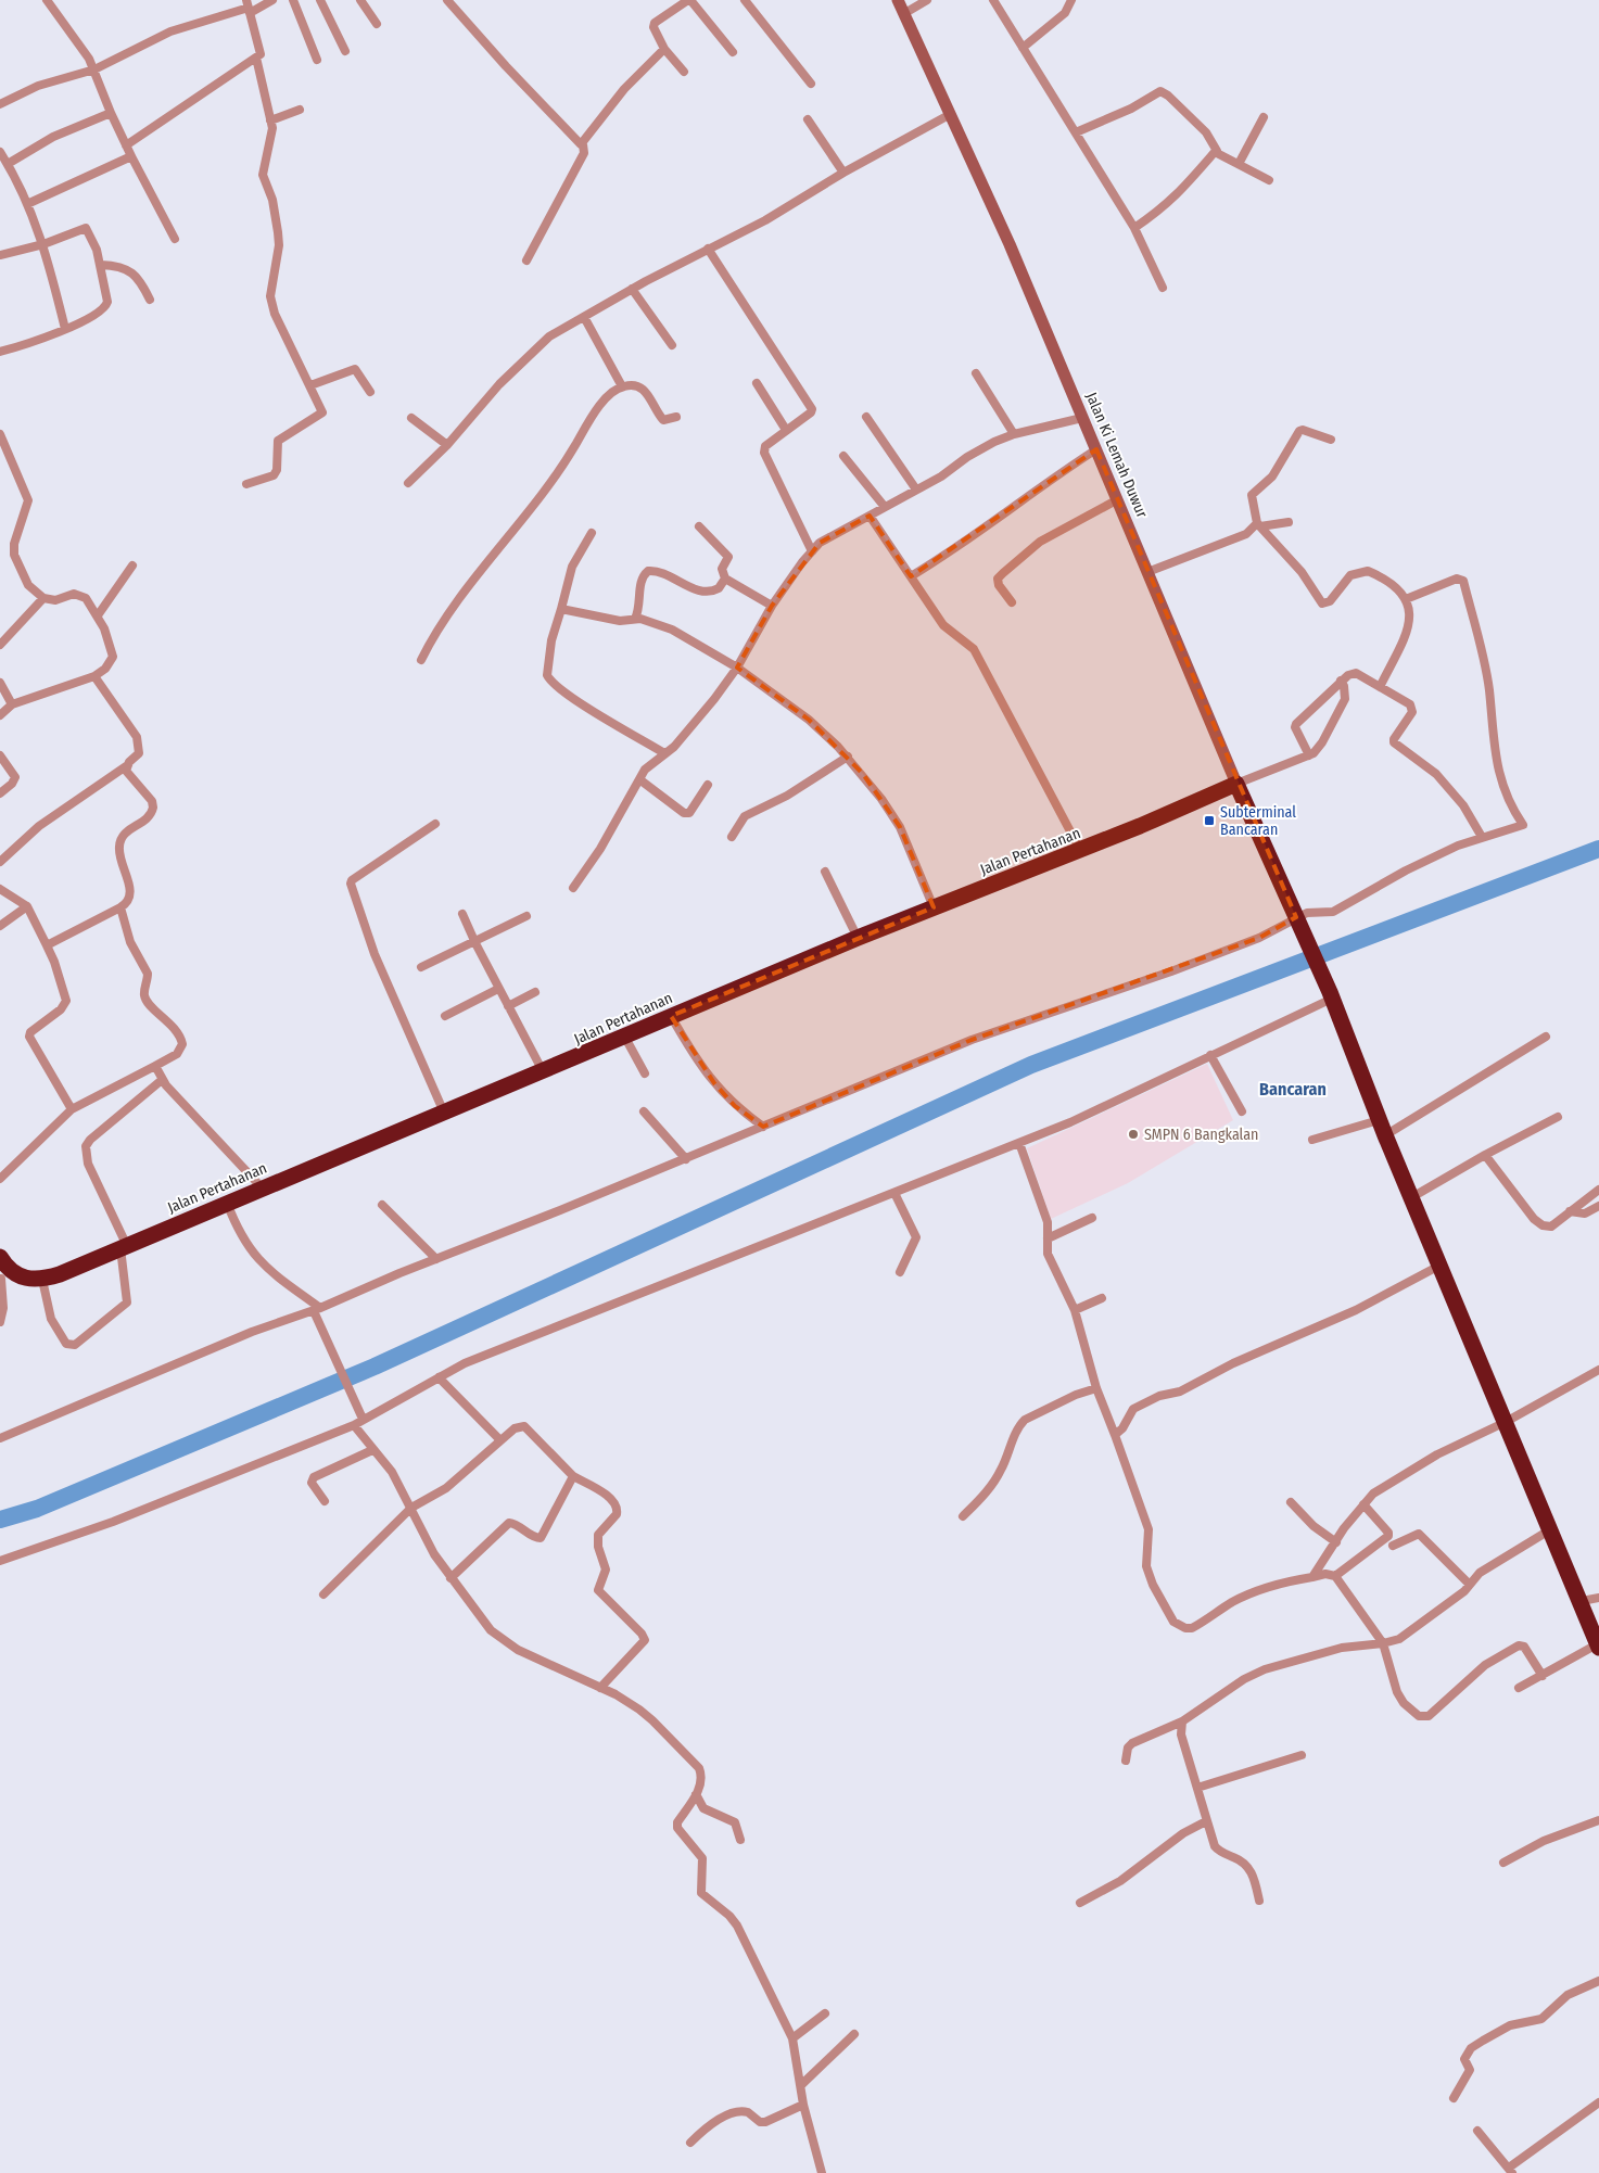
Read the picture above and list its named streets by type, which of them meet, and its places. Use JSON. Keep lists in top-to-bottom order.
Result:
{
  "streets": {
    "highway": ["Jalan Ki Lemah Duwur", "Jalan Pertahanan"]
  },
  "crossings": [
    ["Jalan Ki Lemah Duwur", "Jalan Pertahanan"]
  ],
  "districts": ["Bancaran"],
  "places": {
    "transit": ["Subterminal Bancaran"],
    "other": ["SMPN 6 Bangkalan"]
  }
}
